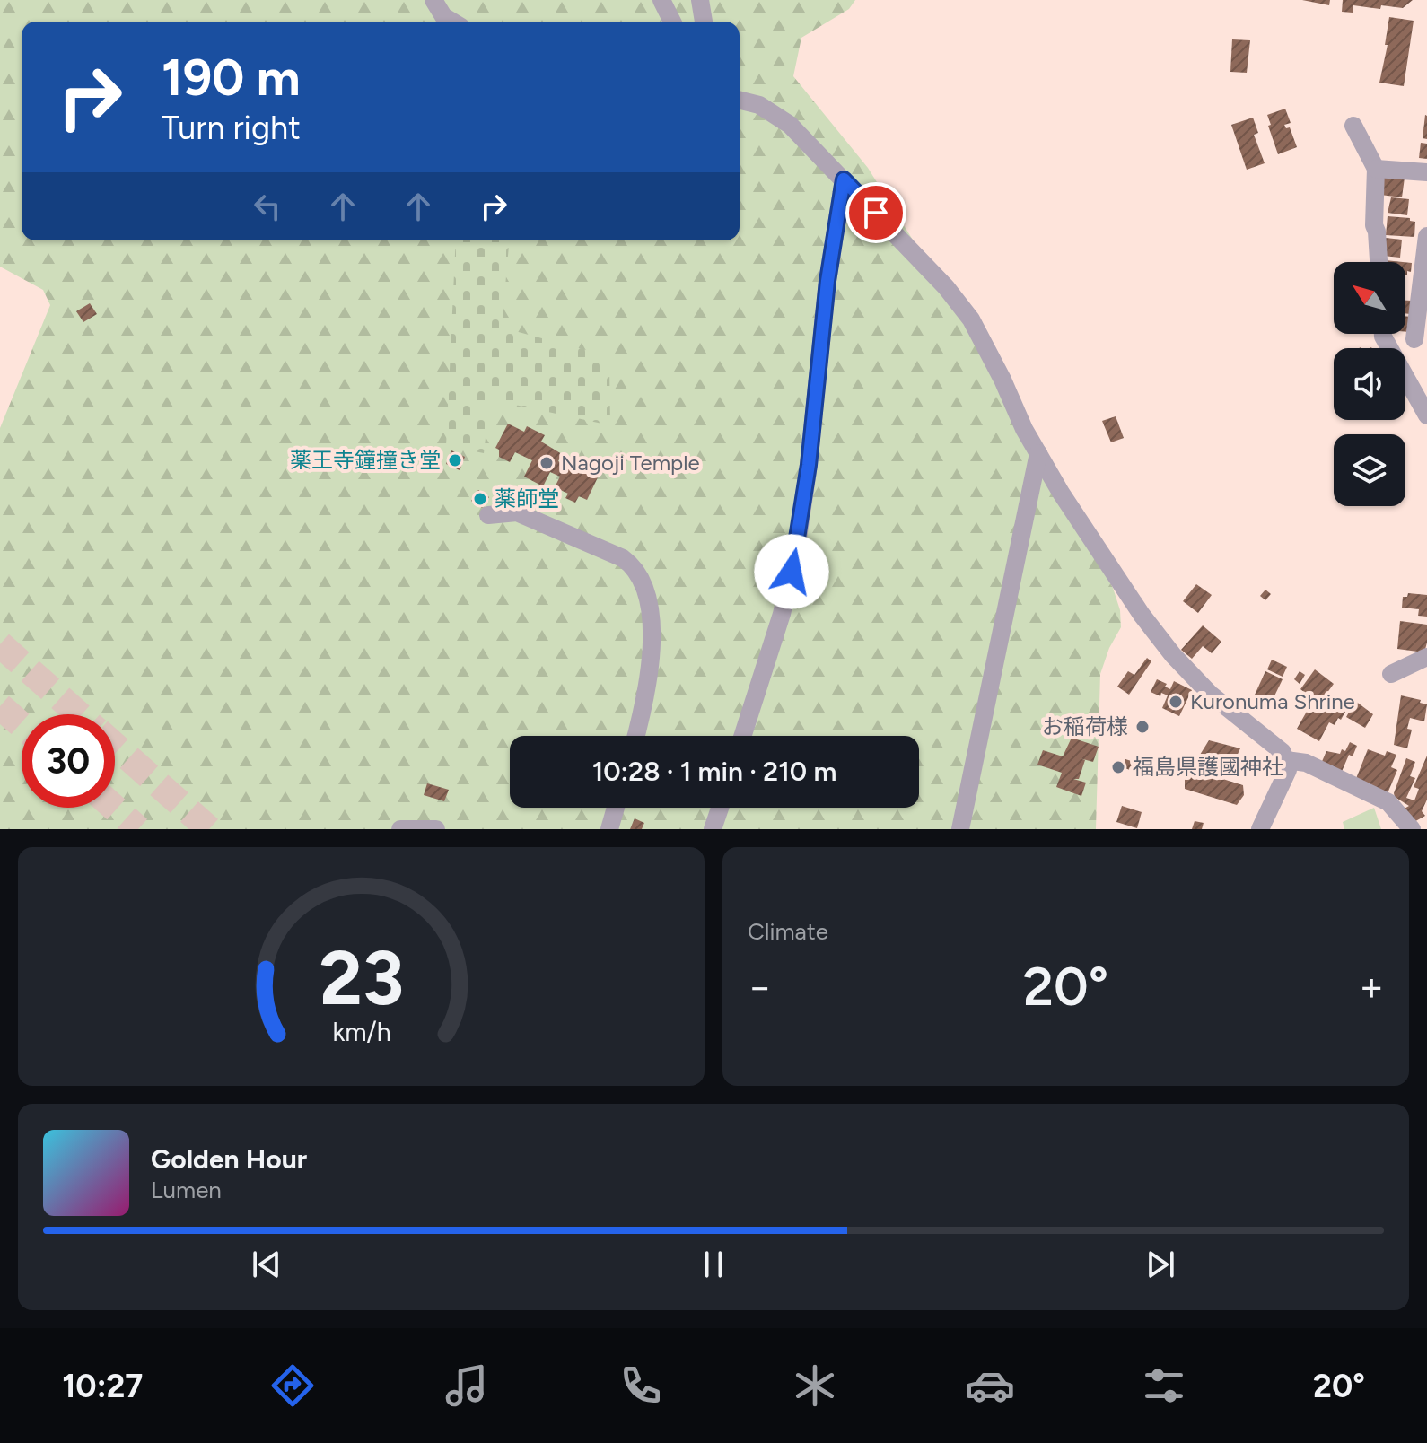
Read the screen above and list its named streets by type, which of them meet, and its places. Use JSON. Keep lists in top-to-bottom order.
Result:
{
  "places": [
    "薬王寺鐘撞き堂",
    "Nagoji Temple",
    "薬師堂",
    "Kuronuma Shrine",
    "お稲荷様",
    "福島県護國神社"
  ],
  "north": "top left",
  "page": {
    "turn": ["190 m", "Turn right"],
    "limit": "30",
    "trip": "10:28 · 1 min · 210 m",
    "tile": "Climate",
    "heat": ["−", "20°", "+"],
    "song": ["Golden Hour", "Lumen"],
    "tabs": ["10:27", "20°"],
    "gauge": ["23", "km/h"]
  }
}
